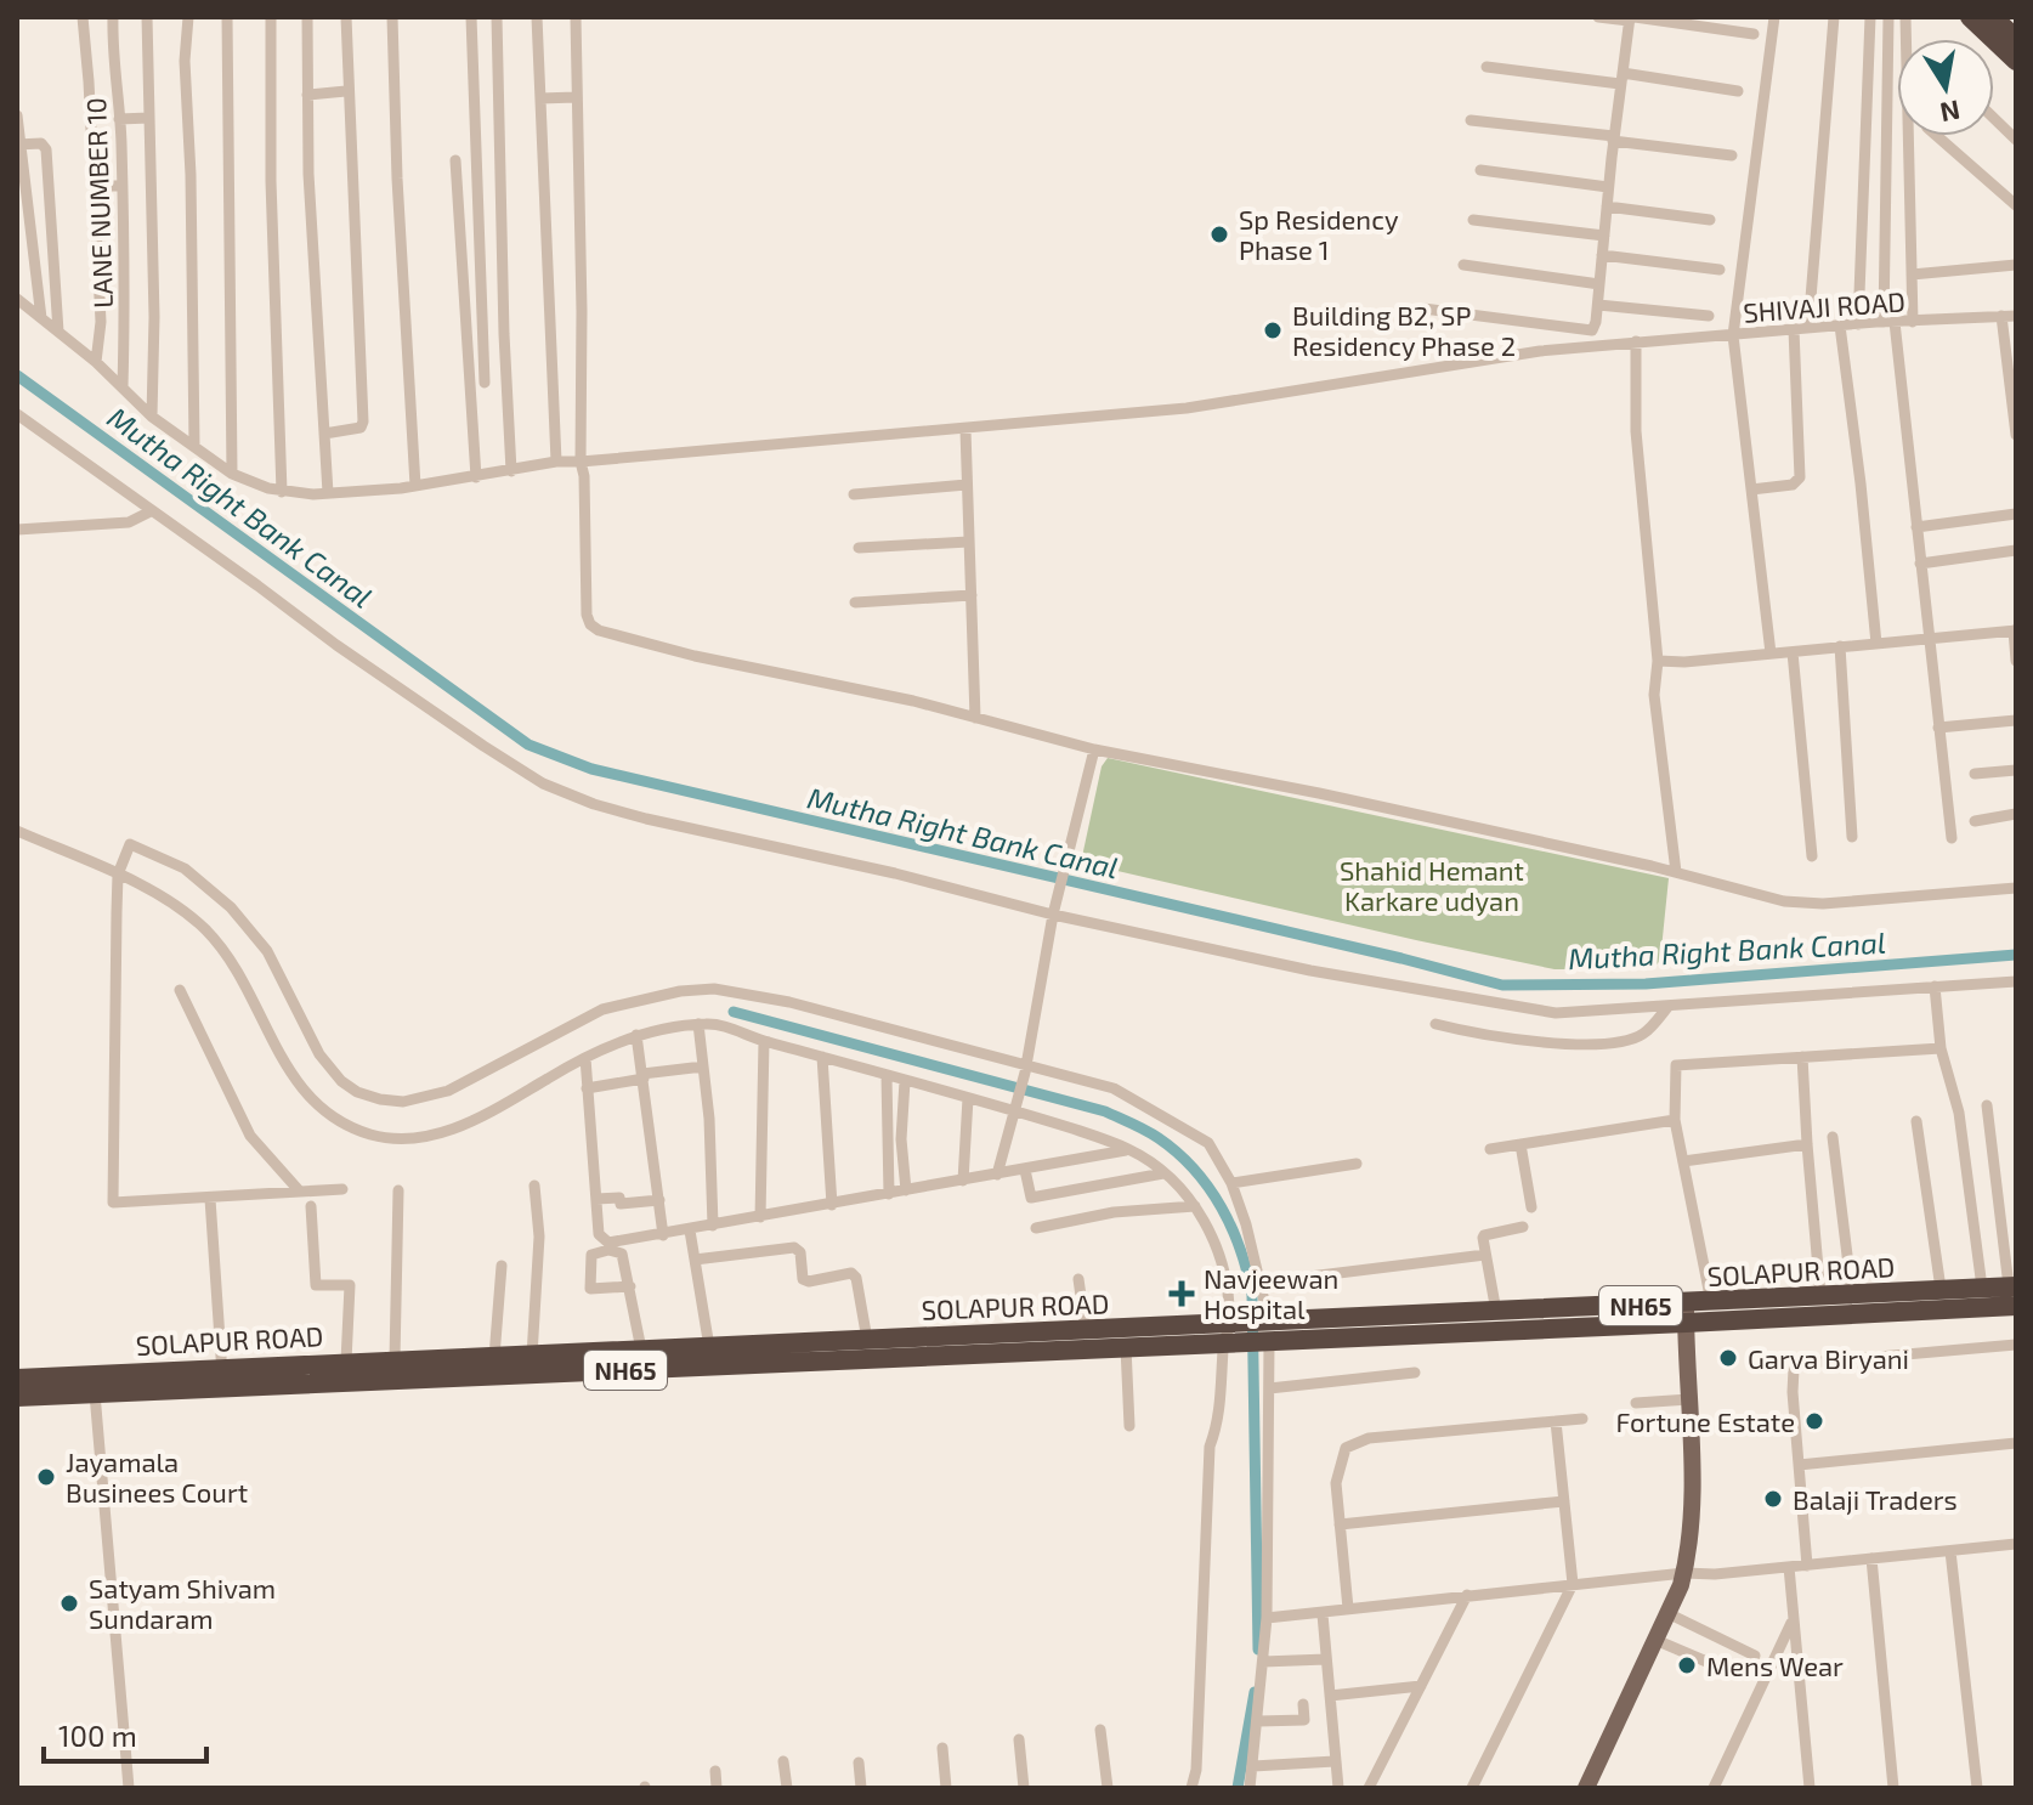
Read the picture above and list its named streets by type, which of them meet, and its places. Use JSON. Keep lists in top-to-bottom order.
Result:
{
  "streets": {
    "highway": ["SOLAPUR ROAD", "NH65"],
    "street": ["LANE NUMBER 10", "SHIVAJI ROAD"]
  },
  "crossings": [
    ["LANE NUMBER 10", "SHIVAJI ROAD"]
  ],
  "water": ["Mutha Right Bank Canal"],
  "parks": ["Shahid Hemant Karkare udyan"],
  "places": {
    "other": [
      "Sp Residency Phase 1",
      "Building B2, SP Residency Phase 2",
      "Garva Biryani",
      "Fortune Estate",
      "Jayamala Businees Court",
      "Balaji Traders",
      "Satyam Shivam Sundaram",
      "Mens Wear"
    ],
    "health": ["Navjeewan Hospital"]
  },
  "scale_bar": "100 m",
  "north": "bottom"
}
